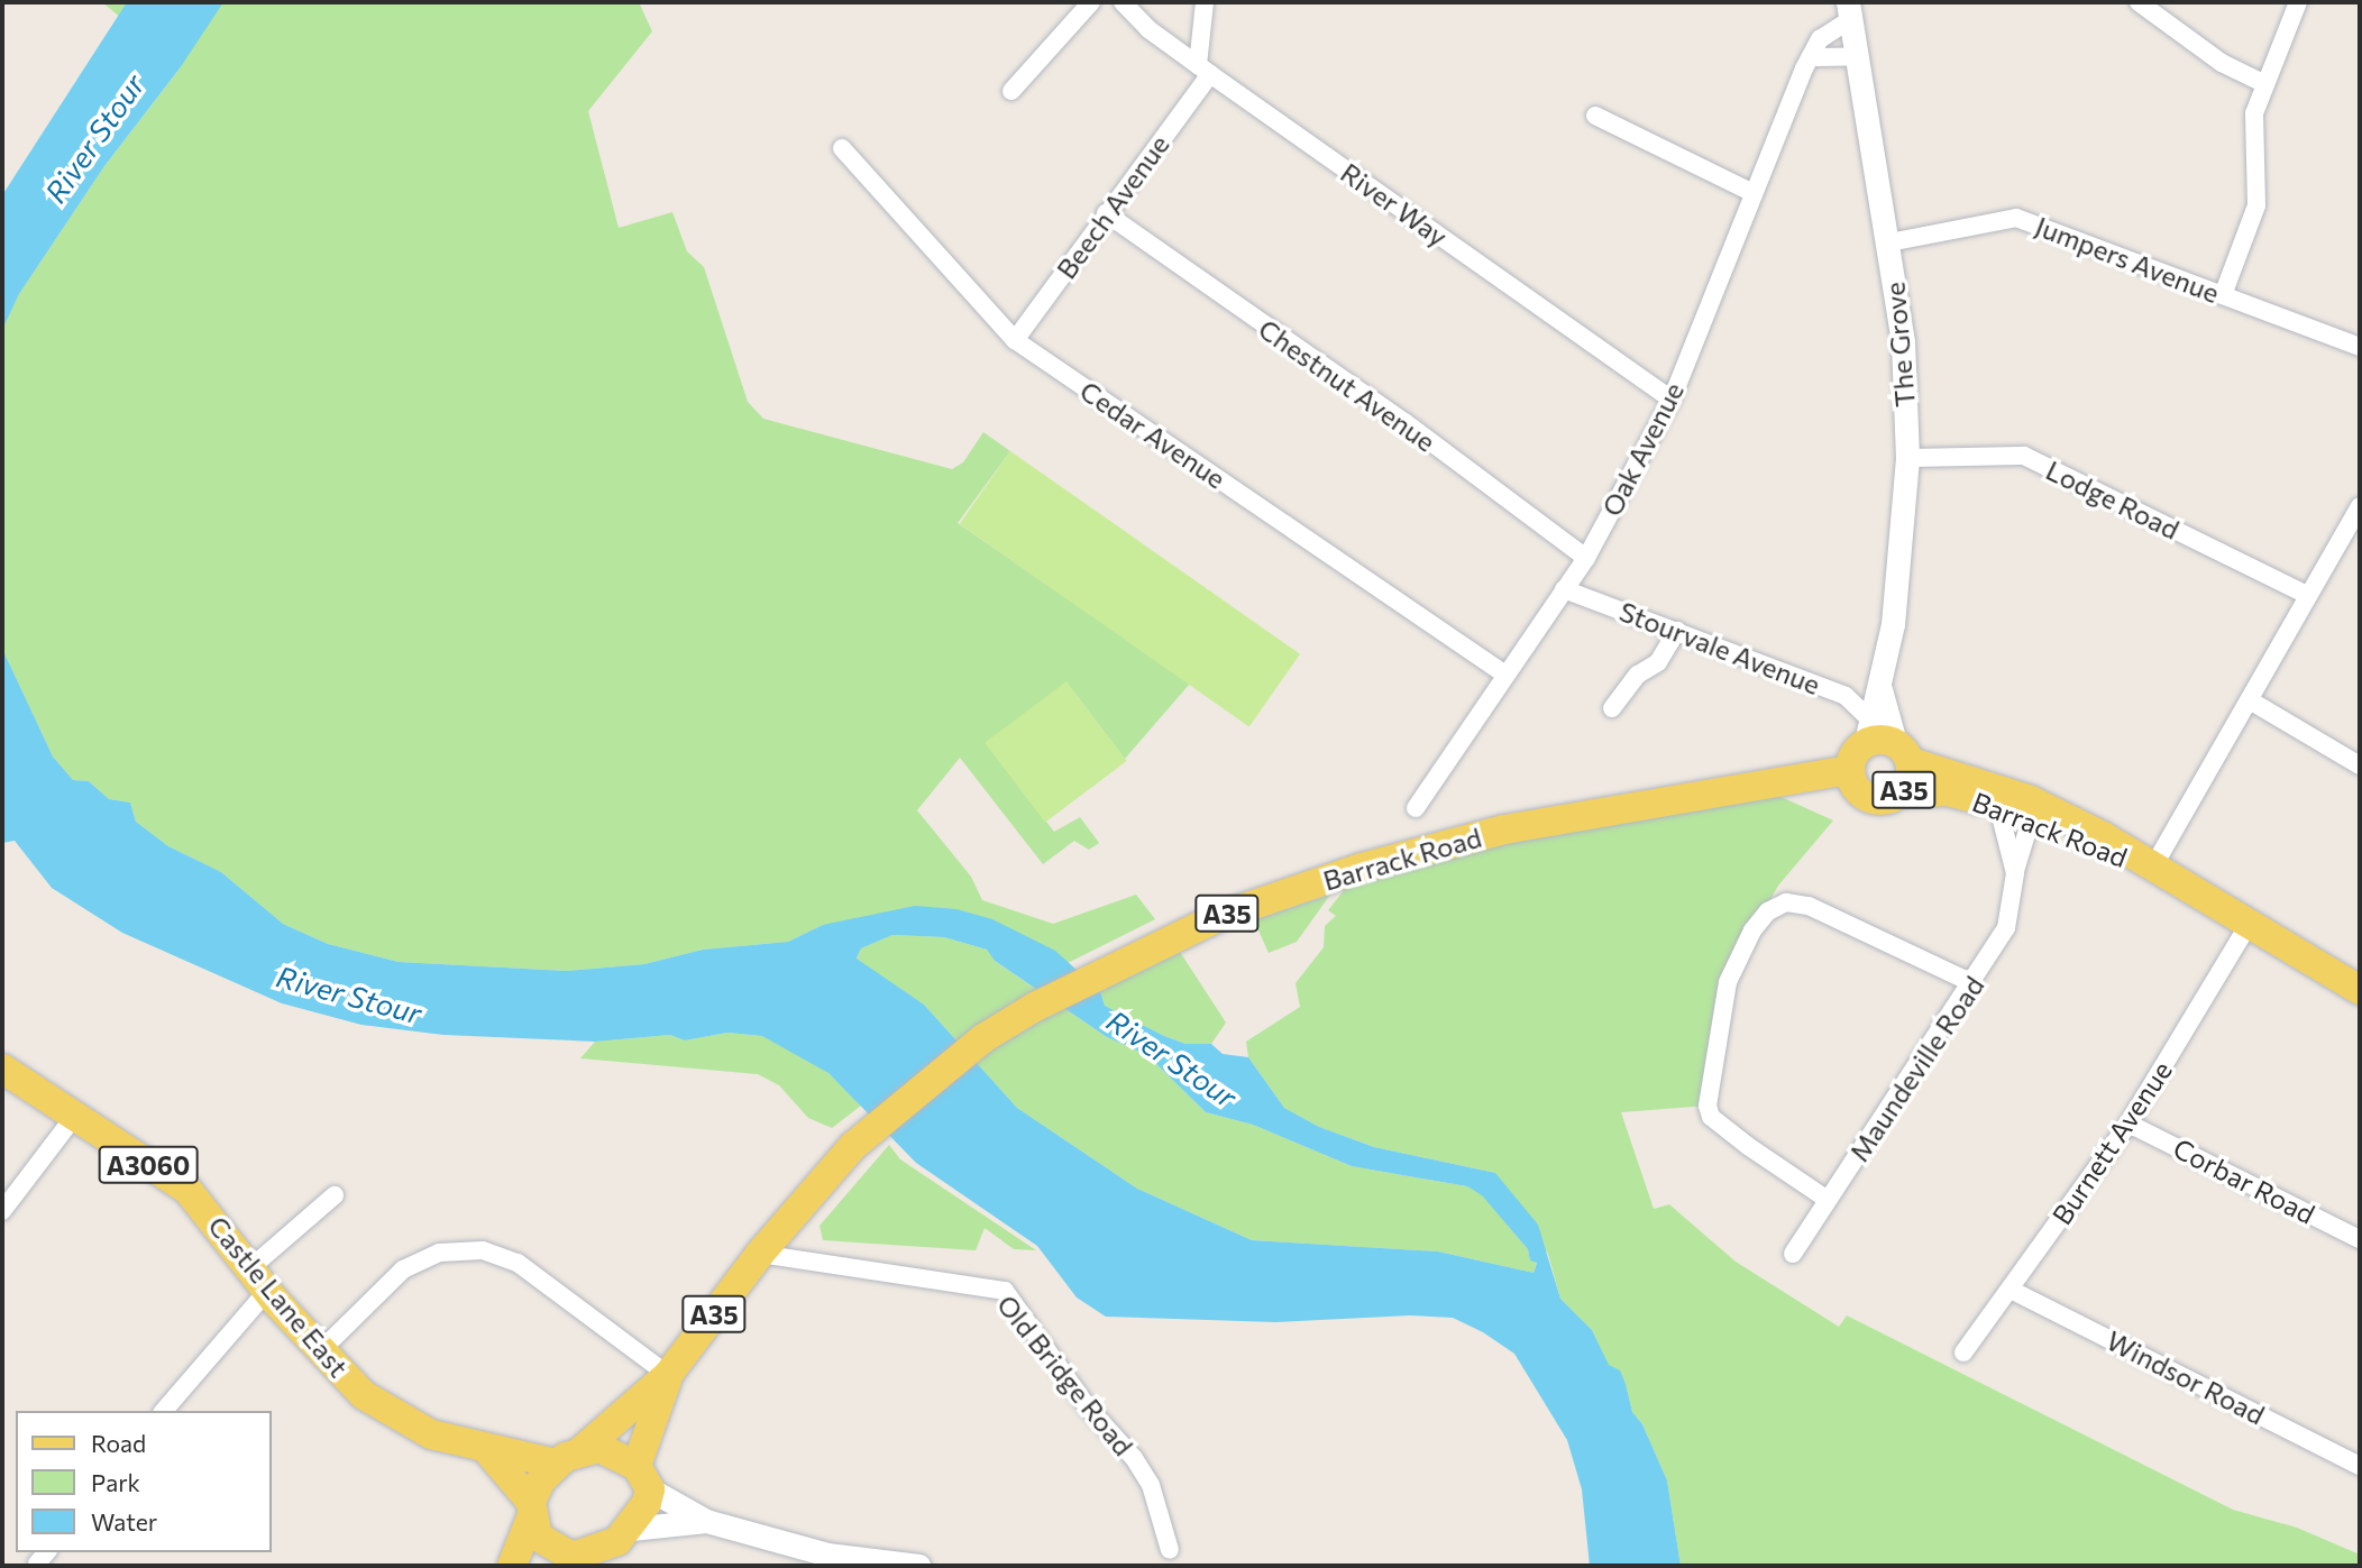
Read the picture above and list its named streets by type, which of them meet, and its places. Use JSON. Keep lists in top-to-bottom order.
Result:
{
  "streets": {
    "main road": [
      "A35",
      "Barrack Road",
      "A3060",
      "Castle Lane East"
    ],
    "street": [
      "River Way",
      "Beech Avenue",
      "Jumpers Avenue",
      "The Grove",
      "Chestnut Avenue",
      "Cedar Avenue",
      "Oak Avenue",
      "Lodge Road",
      "Stourvale Avenue",
      "Maundeville Road",
      "Burnett Avenue",
      "Corbar Road",
      "Old Bridge Road",
      "Windsor Road"
    ]
  },
  "crossings": [
    ["River Way", "Beech Avenue"],
    ["River Way", "Oak Avenue"],
    ["Beech Avenue", "Chestnut Avenue"],
    ["Beech Avenue", "Cedar Avenue"],
    ["Jumpers Avenue", "The Grove"],
    ["The Grove", "Oak Avenue"],
    ["The Grove", "Lodge Road"],
    ["The Grove", "Stourvale Avenue"],
    ["The Grove", "A35"],
    ["The Grove", "Barrack Road"],
    ["Chestnut Avenue", "Oak Avenue"],
    ["Cedar Avenue", "Oak Avenue"],
    ["Oak Avenue", "Stourvale Avenue"],
    ["Stourvale Avenue", "A35"],
    ["Stourvale Avenue", "Barrack Road"],
    ["A35", "Barrack Road"],
    ["A35", "Castle Lane East"],
    ["A35", "Old Bridge Road"],
    ["Barrack Road", "Maundeville Road"],
    ["Barrack Road", "Burnett Avenue"],
    ["Barrack Road", "Old Bridge Road"],
    ["Burnett Avenue", "Corbar Road"],
    ["Burnett Avenue", "Windsor Road"]
  ],
  "water": ["River Stour"],
  "legend": ["Road", "Park", "Water"]
}
